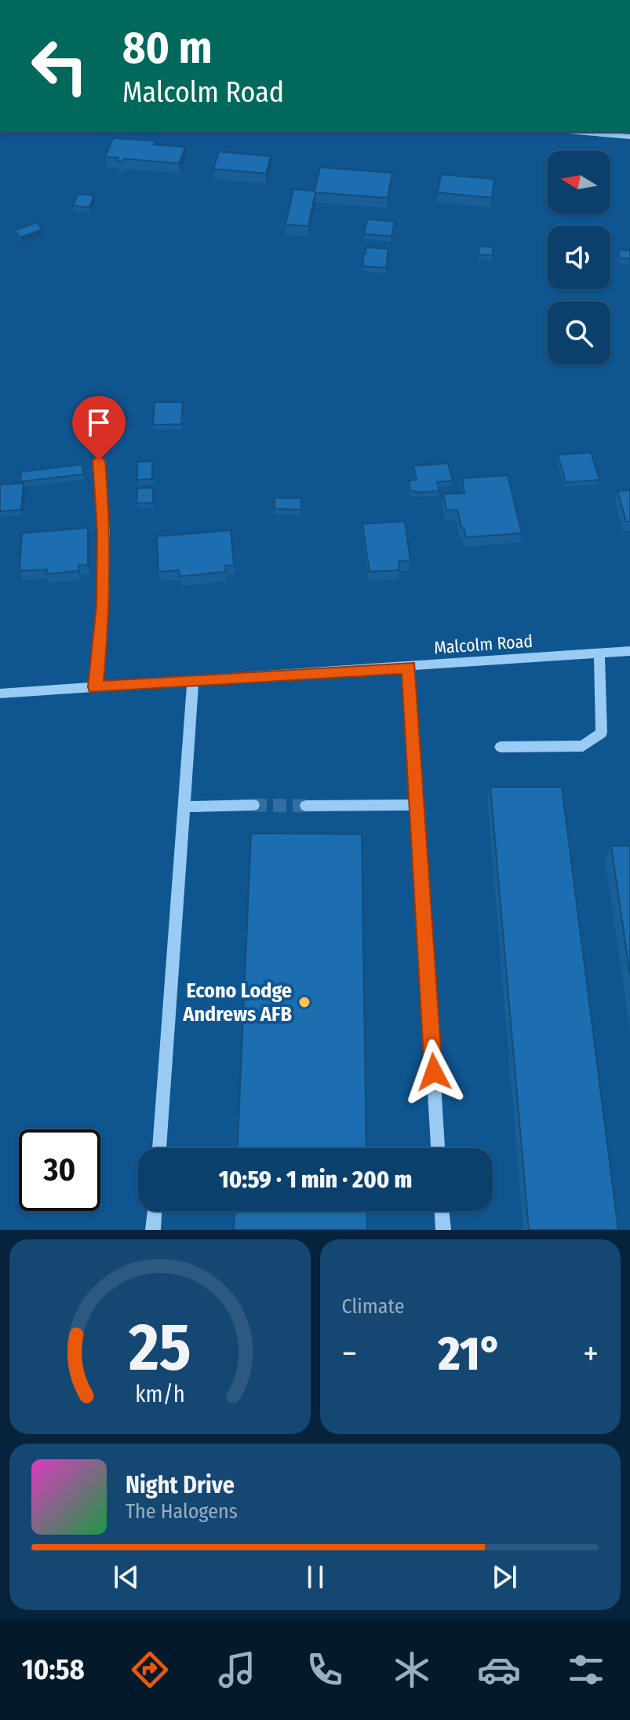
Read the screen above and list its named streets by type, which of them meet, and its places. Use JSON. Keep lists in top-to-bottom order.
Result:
{
  "streets": {
    "street": ["Malcolm Road"]
  },
  "places": ["Econo Lodge Andrews AFB"],
  "north": "left",
  "page": {
    "turn": ["80 m", "Malcolm Road"],
    "limit": "30",
    "trip": "10:59 · 1 min · 200 m",
    "tile": "Climate",
    "heat": ["−", "21°", "+"],
    "song": ["Night Drive", "The Halogens"],
    "tabs": "10:58",
    "gauge": ["25", "km/h"]
  }
}
